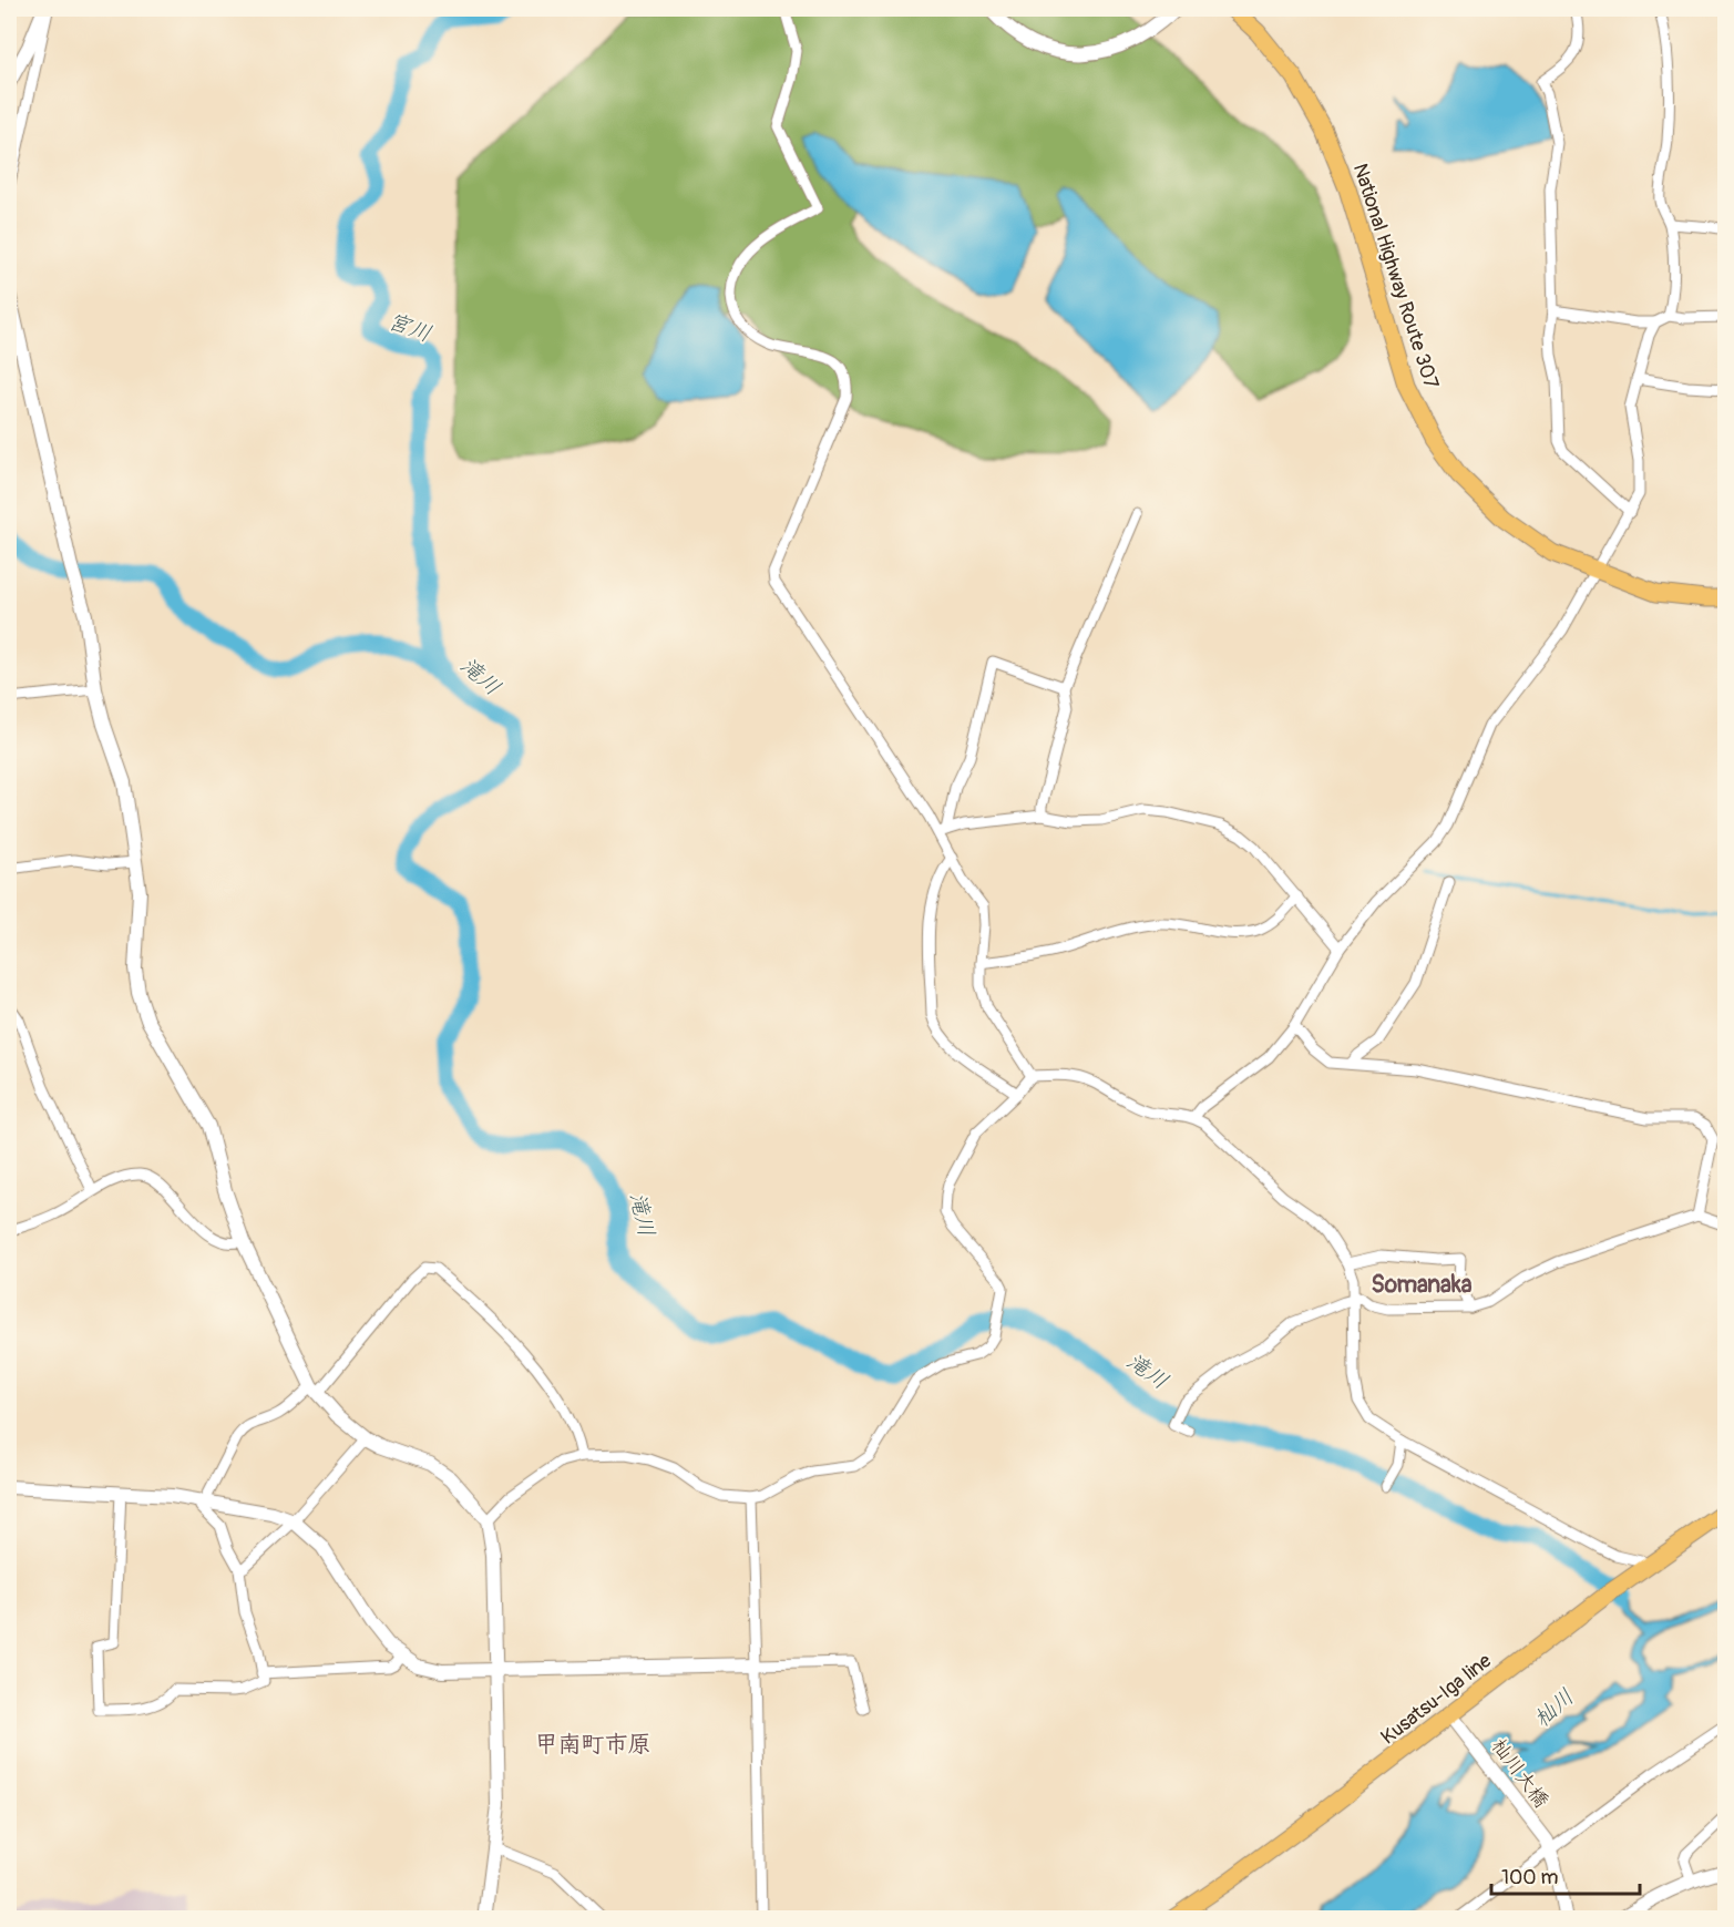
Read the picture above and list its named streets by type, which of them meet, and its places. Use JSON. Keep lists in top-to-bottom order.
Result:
{
  "streets": {
    "main road": ["National Highway Route 307", "Kusatsu-Iga line"],
    "street": ["杣川大橋"]
  },
  "crossings": [
    ["Kusatsu-Iga line", "杣川大橋"]
  ],
  "districts": ["Somanaka", "甲南町市原"],
  "water": ["宮川", "滝川", "杣川"],
  "scale_bar": "100 m"
}
